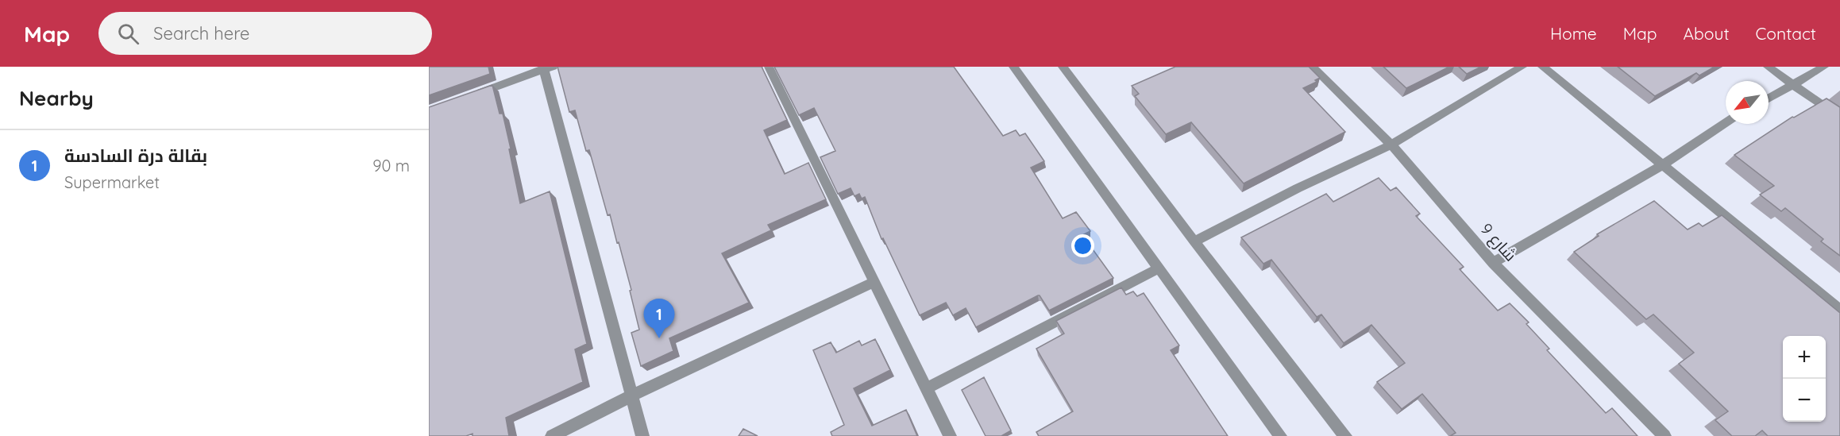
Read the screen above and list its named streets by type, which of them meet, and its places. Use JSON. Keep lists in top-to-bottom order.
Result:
{
  "streets": {
    "street": ["شارع 9"]
  },
  "north": "bottom left",
  "page": {
    "header": "Map",
    "search": "Search here",
    "nav": [
      "Home",
      "Map",
      "About",
      "Contact"
    ],
    "heading": "Nearby",
    "list": [
      {
        "mark": "1",
        "name": "بقالة درة السادسة",
        "note": "Supermarket",
        "value": "90 m"
      }
    ],
    "pins": "1",
    "map_buttons": ["+", "−"]
  }
}
